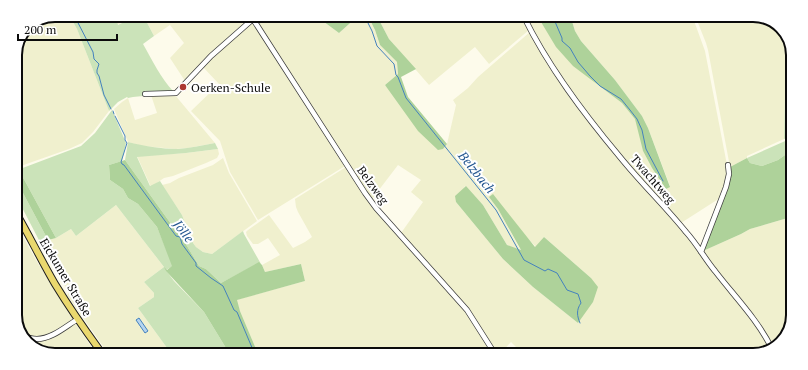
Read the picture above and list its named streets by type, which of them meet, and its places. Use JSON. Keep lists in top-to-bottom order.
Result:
{
  "streets": {
    "main road": ["Eickumer Straße"],
    "street": ["Twachtweg", "Belzweg"]
  },
  "water": ["Belzbach", "Jölle"],
  "places": ["Oerken-Schule"],
  "scale_bar": "200 m"
}
